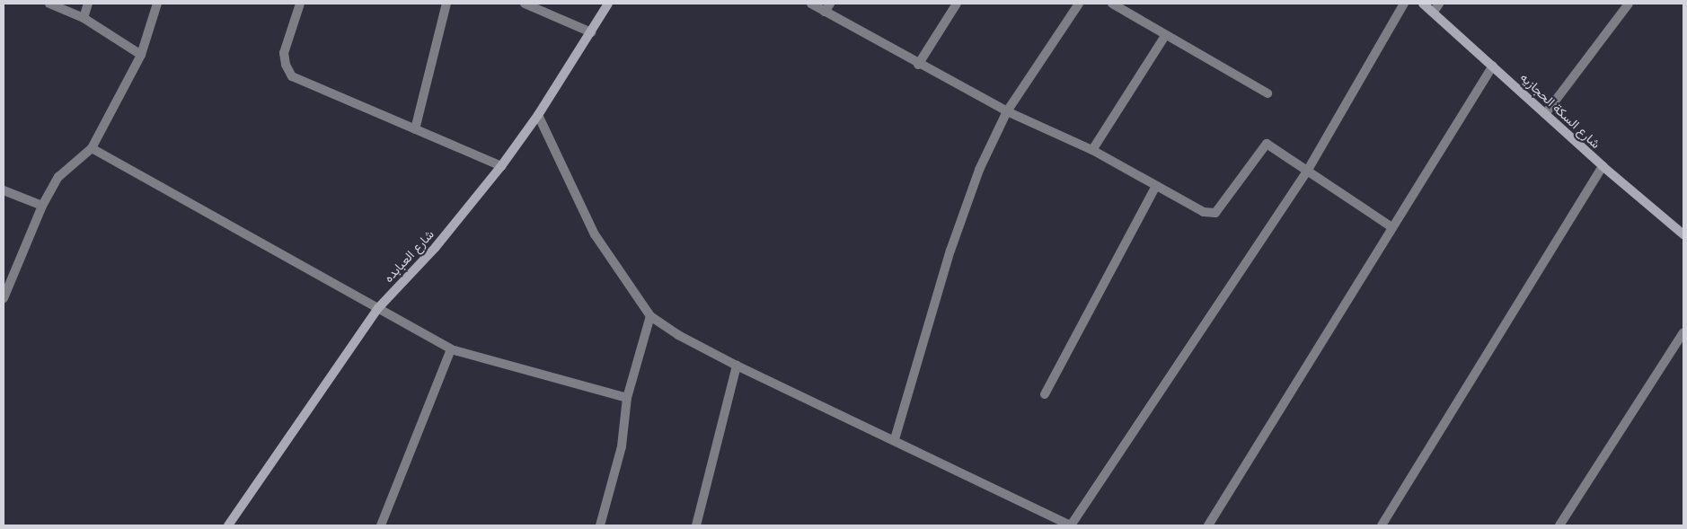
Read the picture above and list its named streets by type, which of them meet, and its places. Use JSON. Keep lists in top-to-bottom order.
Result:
{
  "streets": {
    "street": ["شارع السكة الحجازيه", "شارع العبابده"]
  }
}
